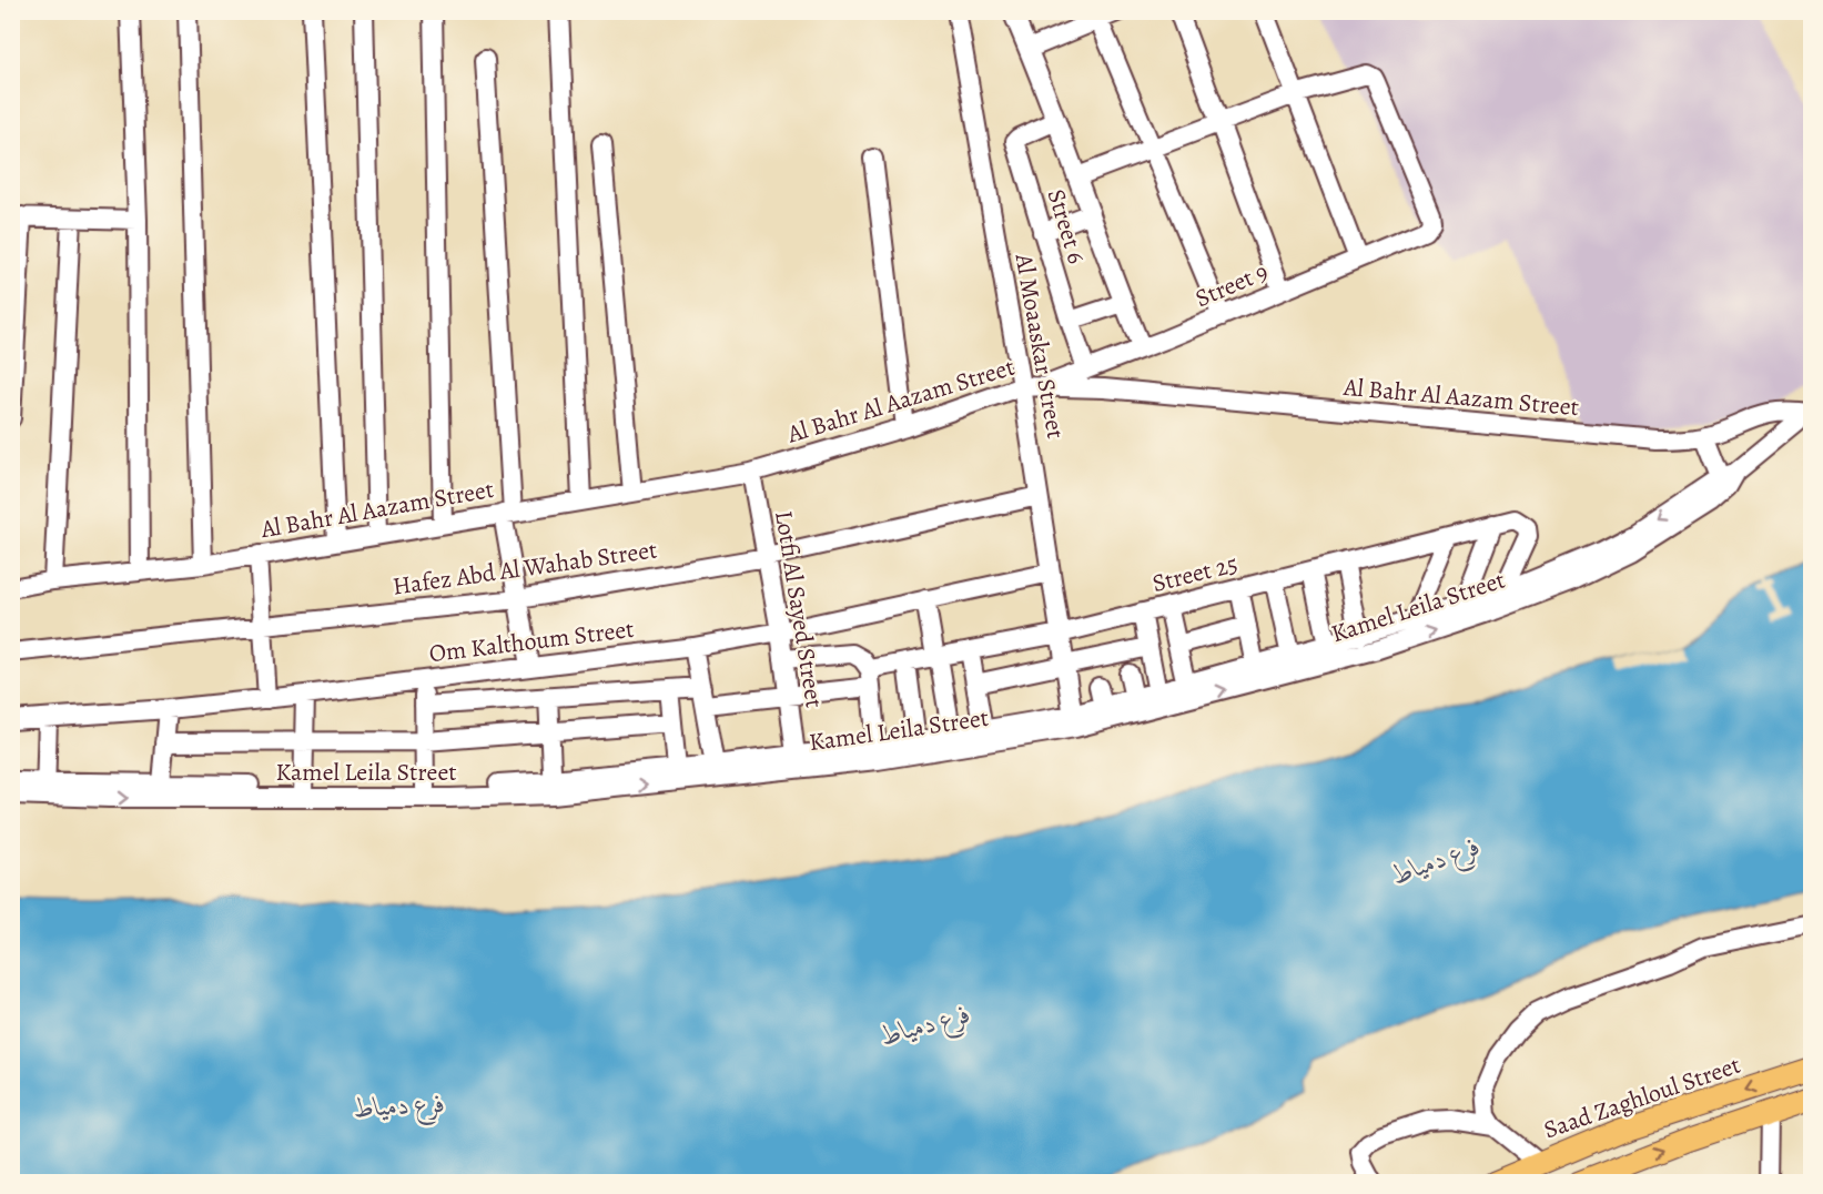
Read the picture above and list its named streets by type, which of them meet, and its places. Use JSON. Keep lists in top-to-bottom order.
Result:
{
  "streets": {
    "main road": ["Saad Zaghloul Street"],
    "street": [
      "Street 6",
      "Street 9",
      "Al Moaaskar Street",
      "Al Bahr Al Aazam Street",
      "Hafez Abd Al Wahab Street",
      "Street 25",
      "Kamel Leila Street",
      "Lotfi Al Sayed Street",
      "Om Kalthoum Street"
    ]
  },
  "crossings": [
    ["Street 6", "Street 9"],
    ["Street 9", "Al Bahr Al Aazam Street"],
    ["Al Moaaskar Street", "Al Bahr Al Aazam Street"],
    ["Al Moaaskar Street", "Hafez Abd Al Wahab Street"],
    ["Al Moaaskar Street", "Street 25"],
    ["Al Moaaskar Street", "Kamel Leila Street"],
    ["Al Moaaskar Street", "Om Kalthoum Street"],
    ["Al Bahr Al Aazam Street", "Kamel Leila Street"],
    ["Al Bahr Al Aazam Street", "Lotfi Al Sayed Street"],
    ["Hafez Abd Al Wahab Street", "Lotfi Al Sayed Street"],
    ["Street 25", "Kamel Leila Street"],
    ["Street 25", "Lotfi Al Sayed Street"],
    ["Kamel Leila Street", "Lotfi Al Sayed Street"],
    ["Lotfi Al Sayed Street", "Om Kalthoum Street"]
  ],
  "water": ["فرع دمياط"]
}
